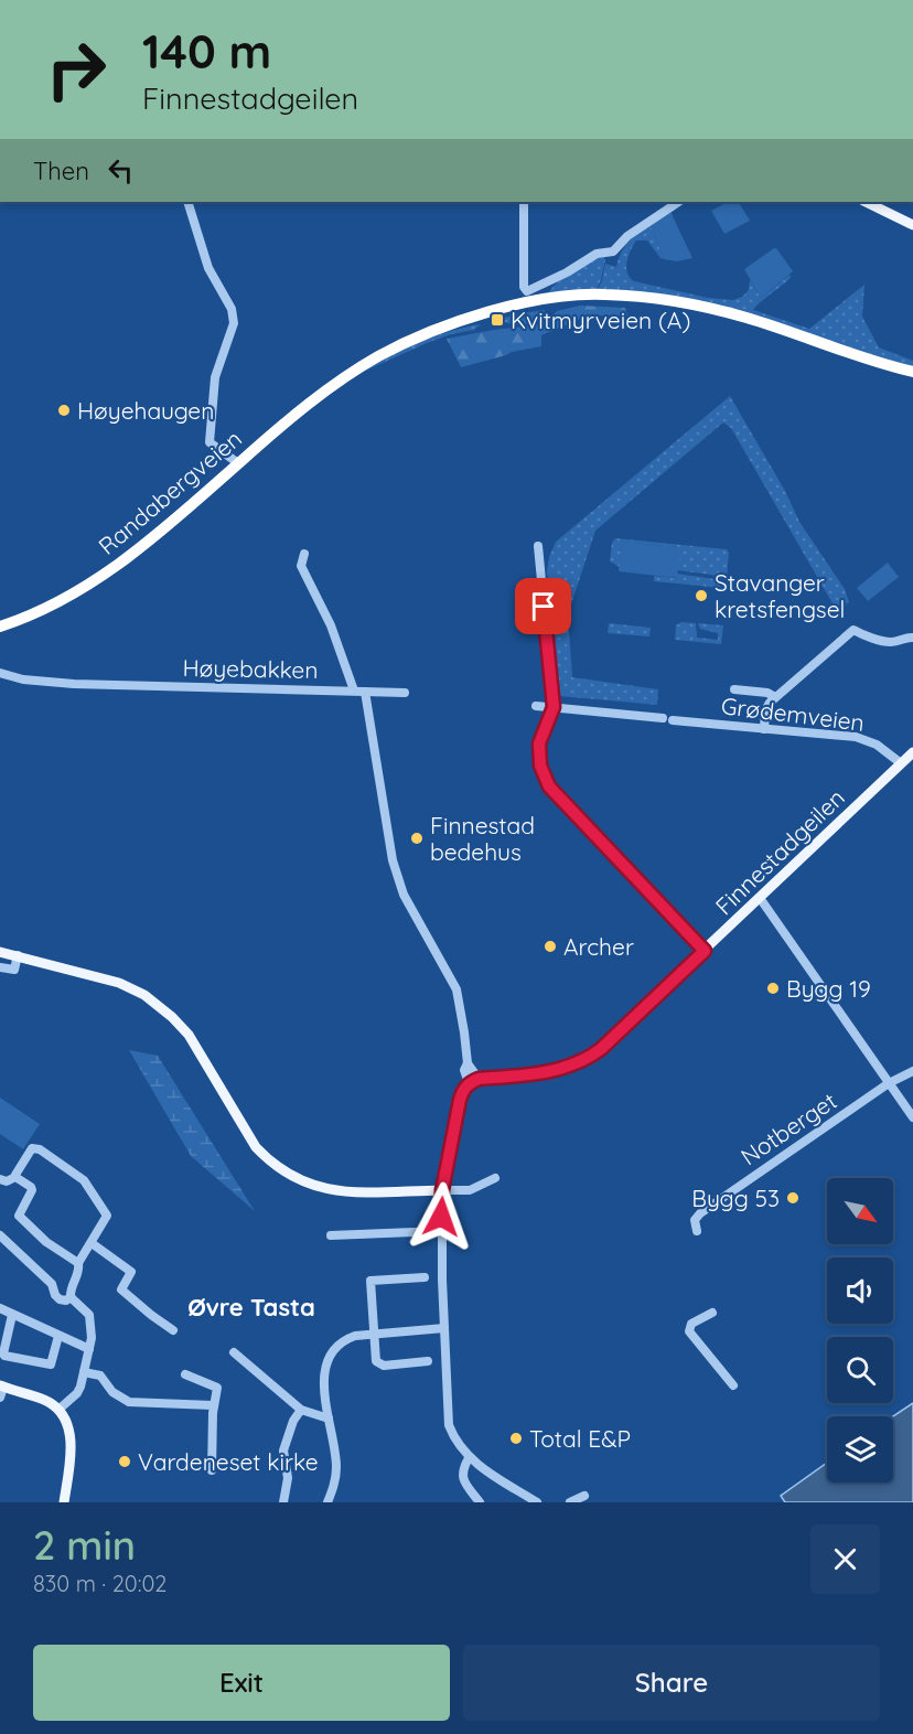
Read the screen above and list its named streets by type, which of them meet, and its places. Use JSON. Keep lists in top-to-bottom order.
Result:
{
  "streets": {
    "highway": ["Randabergveien"],
    "main road": ["Finnestadgeilen"],
    "street": ["Høyebakken", "Grødemveien", "Notberget"]
  },
  "crossings": [
    ["Grødemveien", "Finnestadgeilen"]
  ],
  "districts": ["Øvre Tasta"],
  "places": {
    "transit": ["Kvitmyrveien (A)"],
    "other": [
      "Høyehaugen",
      "Stavanger kretsfengsel",
      "Finnestad bedehus",
      "Archer",
      "Bygg 19",
      "Bygg 53",
      "Total E&P",
      "Vardeneset kirke"
    ]
  },
  "north": "bottom right",
  "page": {
    "turn": ["140 m", "Finnestadgeilen"],
    "then": "Then",
    "heading": ["2 min", "830 m · 20:02"],
    "buttons": ["Exit", "Share"]
  }
}
